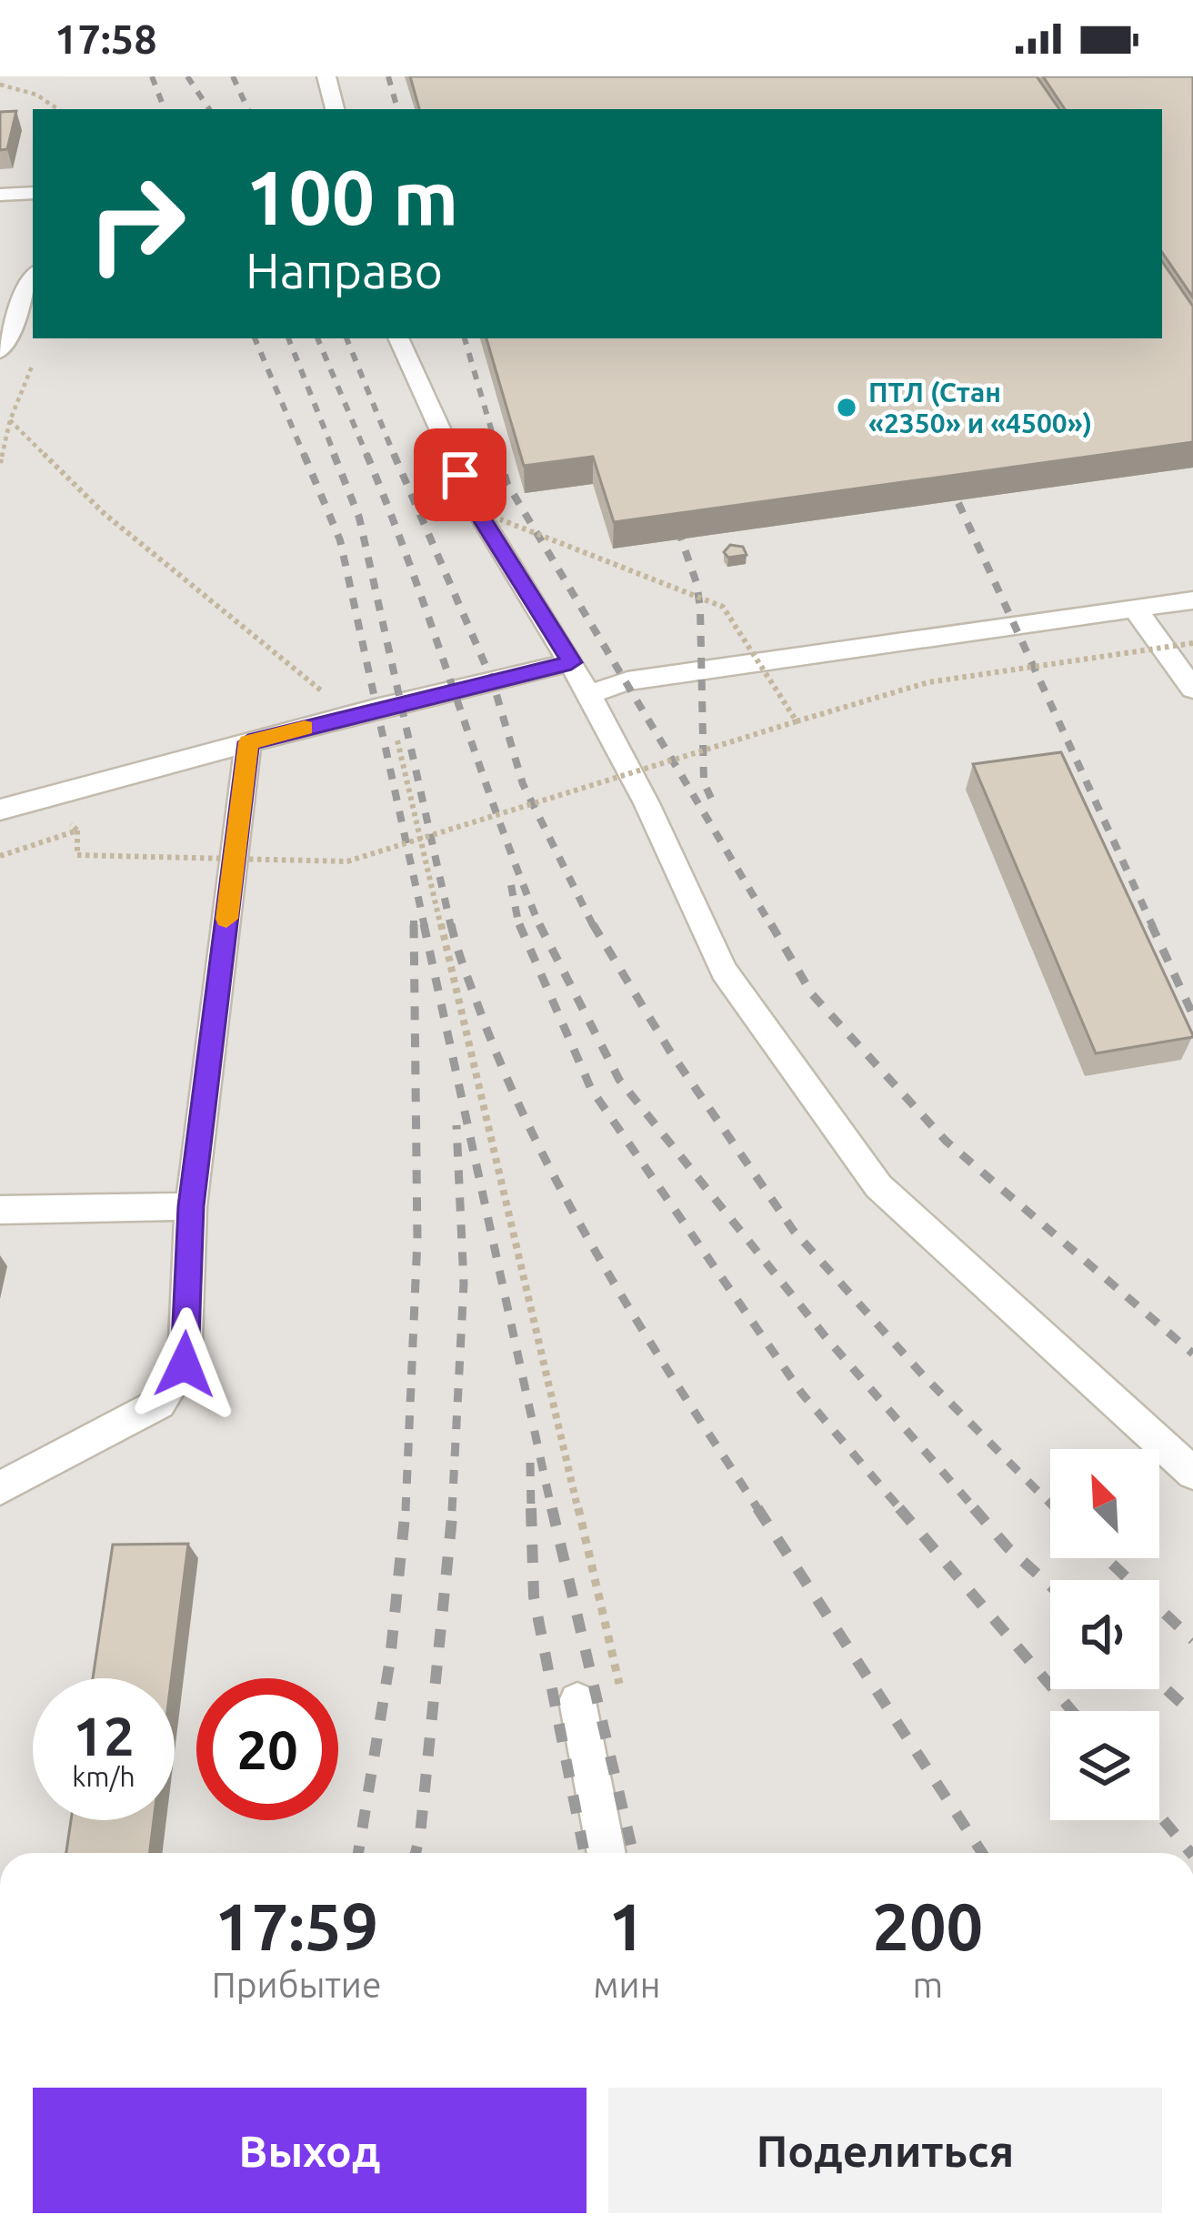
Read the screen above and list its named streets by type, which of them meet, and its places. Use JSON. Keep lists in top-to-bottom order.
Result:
{
  "places": ["ПТЛ (Стан «2350» и «4500»)"],
  "north": "top left",
  "page": {
    "status": "17:58",
    "turn": ["100 m", "Направо"],
    "speed": "12 km/h",
    "limit": "20",
    "eta": [
      "17:59",
      "Прибытие",
      "1",
      "мин",
      "200",
      "m"
    ],
    "buttons": ["Выход", "Поделиться"]
  }
}
